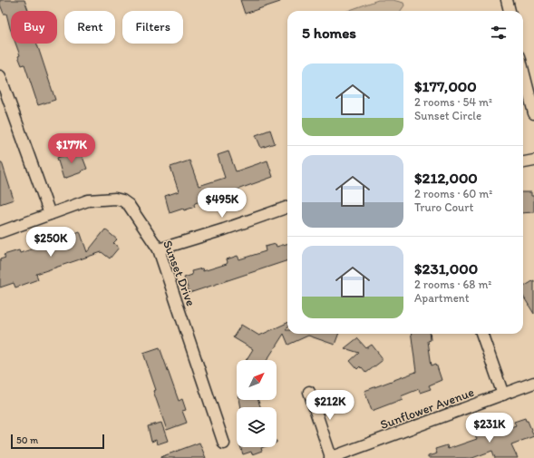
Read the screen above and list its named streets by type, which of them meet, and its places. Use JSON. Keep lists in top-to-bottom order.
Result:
{
  "streets": {
    "street": ["Sunset Drive", "Sunflower Avenue"]
  },
  "scale_bar": "50 m",
  "north": "top right",
  "page": {
    "chip": ["Buy", "Rent", "Filters"],
    "heading": "5 homes",
    "list": [
      {
        "name": "$177,000",
        "note": "2 rooms · 54 m² · Sunset Circle"
      },
      {
        "name": "$212,000",
        "note": "2 rooms · 60 m² · Truro Court"
      },
      {
        "name": "$231,000",
        "note": "2 rooms · 68 m² · Apartment"
      }
    ],
    "price": [
      "$177K",
      "$495K",
      "$250K",
      "$212K",
      "$231K"
    ],
    "scale": "50 m"
  }
}
